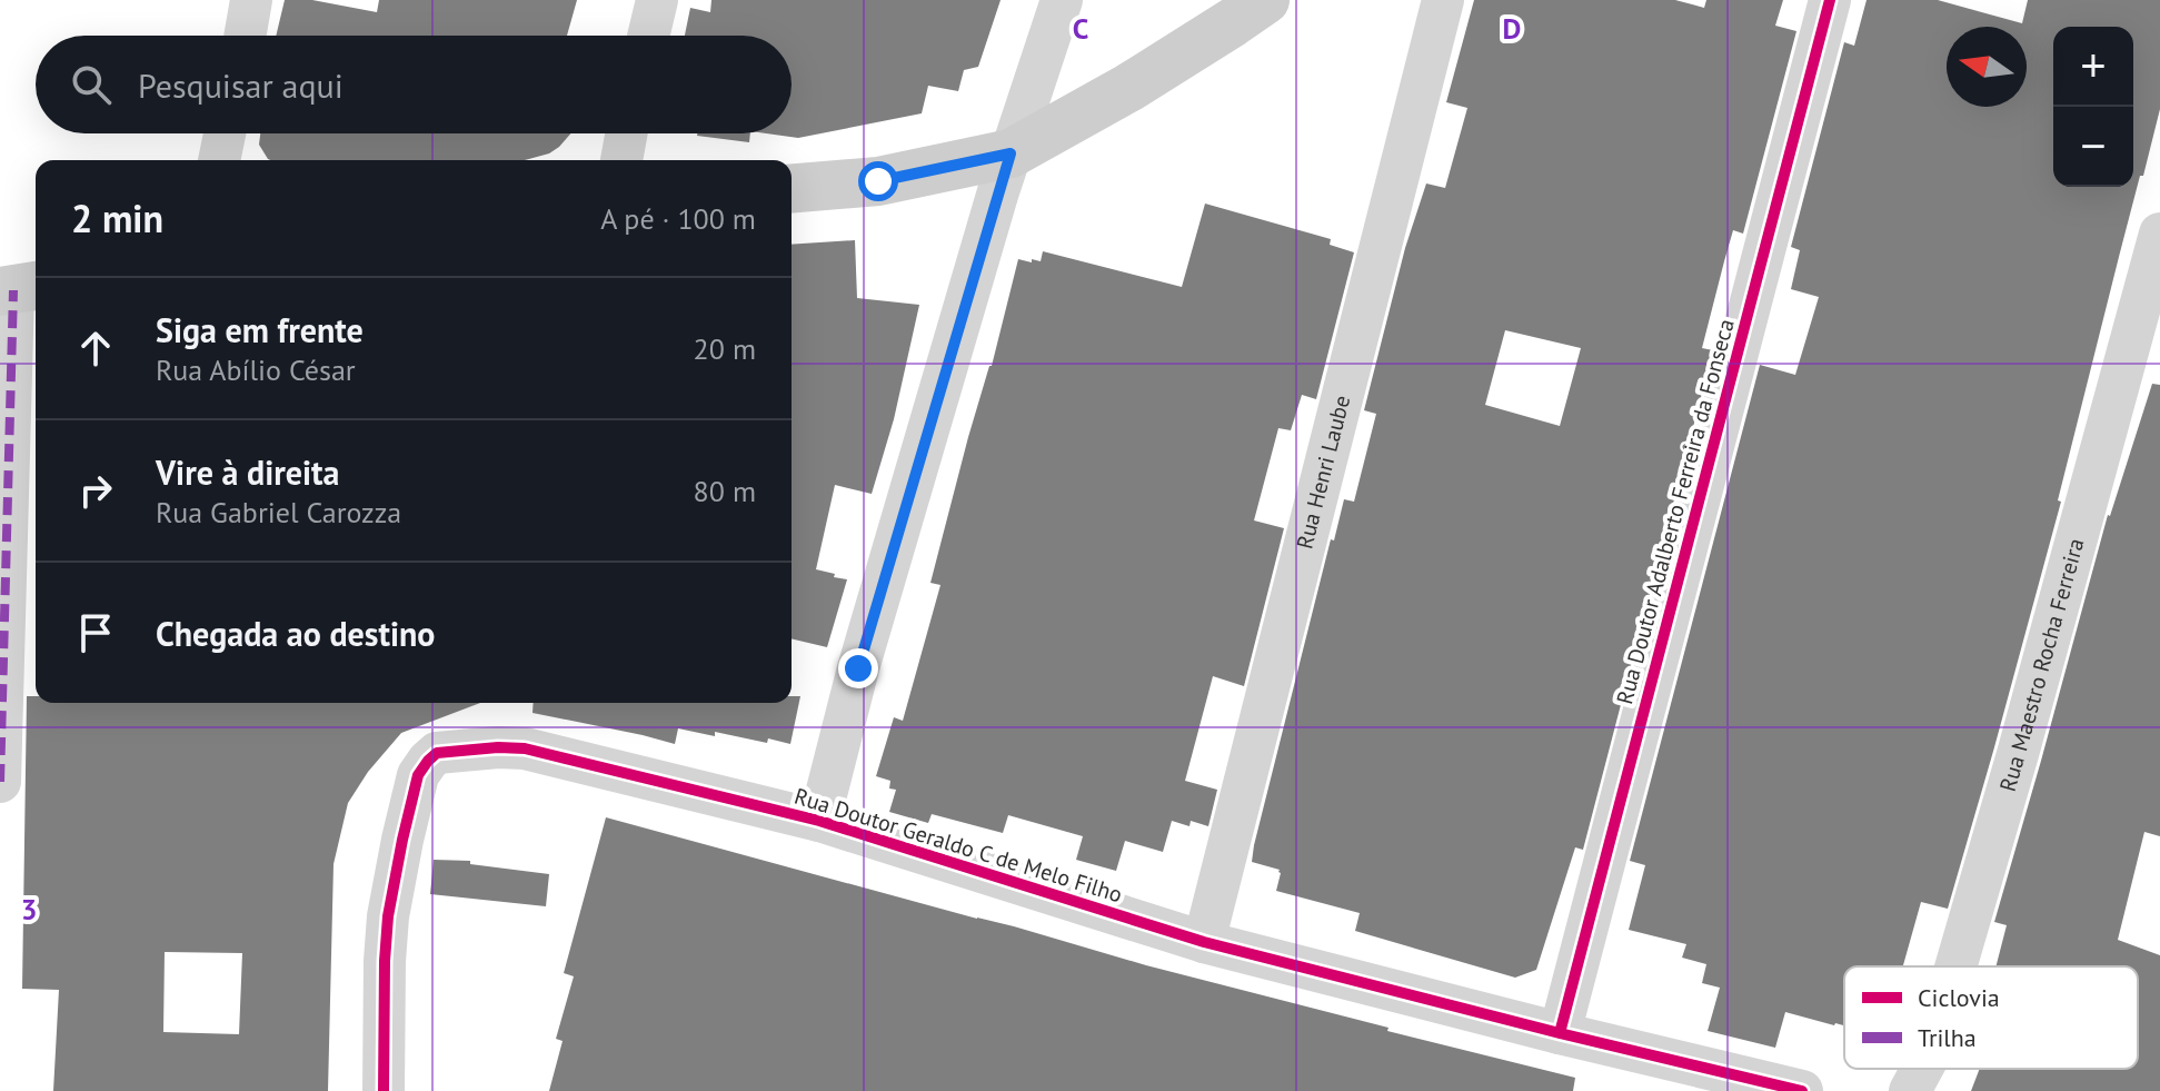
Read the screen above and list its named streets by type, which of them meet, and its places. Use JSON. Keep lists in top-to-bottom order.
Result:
{
  "streets": {
    "street": [
      "Rua Henri Laube",
      "Rua Doutor Adalberto Ferreira da Fonseca",
      "Rua Maestro Rocha Ferreira",
      "Rua Doutor Geraldo C de Melo Filho"
    ]
  },
  "crossings": [
    ["Rua Henri Laube", "Rua Doutor Geraldo C de Melo Filho"],
    ["Rua Doutor Adalberto Ferreira da Fonseca", "Rua Doutor Geraldo C de Melo Filho"]
  ],
  "legend": ["Ciclovia", "Trilha"],
  "north": "left",
  "page": {
    "map_buttons": ["+", "−"],
    "search": "Pesquisar aqui",
    "heading": ["2 min", "A pé · 100 m"],
    "list": [
      ["Siga em frente", "Rua Abílio César", "20 m"],
      ["Vire à direita", "Rua Gabriel Carozza", "80 m"],
      "Chegada ao destino"
    ]
  },
  "grid": {
    "columns": ["C", "D"],
    "rows": ["3"]
  }
}
